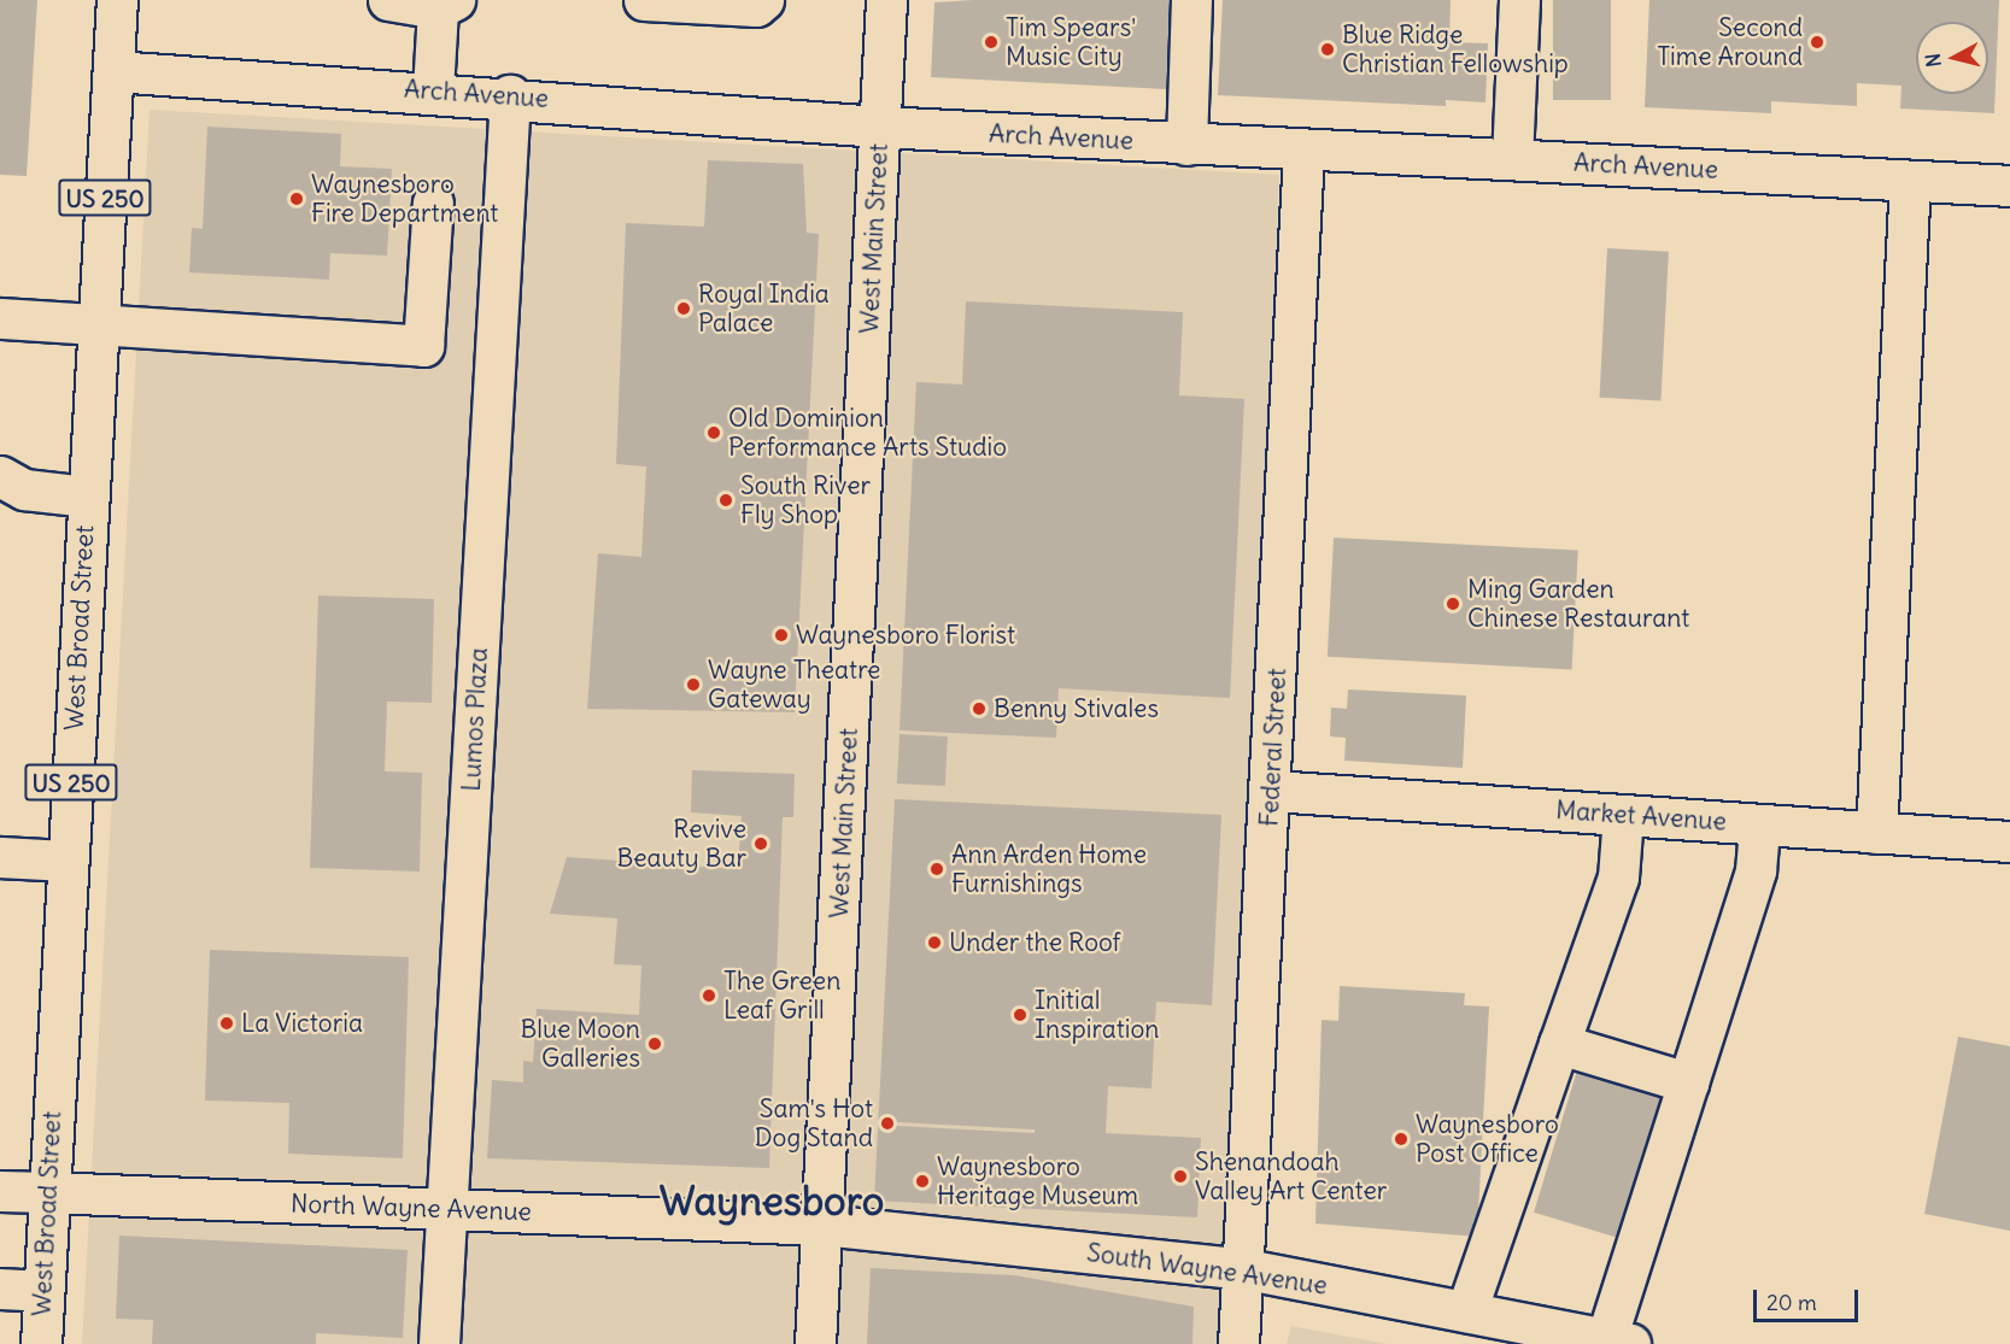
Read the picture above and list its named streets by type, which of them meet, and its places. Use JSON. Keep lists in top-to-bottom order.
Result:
{
  "streets": {
    "main road": [
      "Arch Avenue",
      "US 250",
      "West Main Street",
      "West Broad Street",
      "Lumos Plaza",
      "Federal Street",
      "Market Avenue",
      "North Wayne Avenue",
      "South Wayne Avenue"
    ]
  },
  "crossings": [
    ["Arch Avenue", "West Main Street"],
    ["Arch Avenue", "West Broad Street"],
    ["Arch Avenue", "Lumos Plaza"],
    ["Arch Avenue", "Federal Street"],
    ["West Main Street", "North Wayne Avenue"],
    ["West Main Street", "South Wayne Avenue"],
    ["West Broad Street", "North Wayne Avenue"],
    ["Lumos Plaza", "North Wayne Avenue"],
    ["Federal Street", "Market Avenue"],
    ["Federal Street", "South Wayne Avenue"],
    ["North Wayne Avenue", "South Wayne Avenue"]
  ],
  "districts": ["Waynesboro"],
  "places": [
    "Tim Spears' Music City",
    "Second Time Around",
    "Blue Ridge Christian Fellowship",
    "Waynesboro Fire Department",
    "Royal India Palace",
    "Old Dominion Performance Arts Studio",
    "South River Fly Shop",
    "Ming Garden Chinese Restaurant",
    "Waynesboro Florist",
    "Wayne Theatre Gateway",
    "Benny Stivales",
    "Revive Beauty Bar",
    "Ann Arden Home Furnishings",
    "Under the Roof",
    "The Green Leaf Grill",
    "Initial Inspiration",
    "La Victoria",
    "Blue Moon Galleries",
    "Sam's Hot Dog Stand",
    "Waynesboro Post Office",
    "Shenandoah Valley Art Center",
    "Waynesboro Heritage Museum"
  ],
  "scale_bar": "20 m",
  "north": "left"
}
